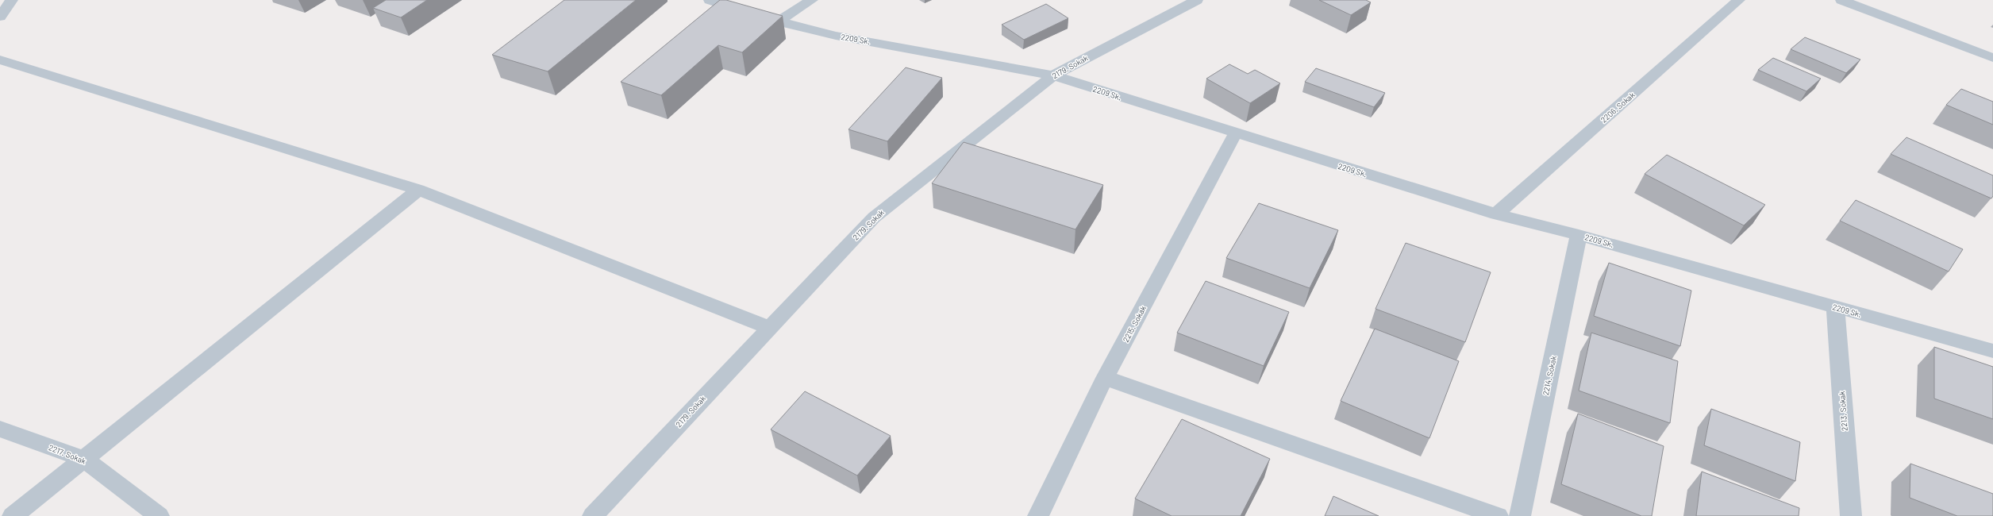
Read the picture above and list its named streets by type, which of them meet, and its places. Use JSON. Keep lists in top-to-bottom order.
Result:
{
  "streets": {
    "street": [
      "2209 Sk.",
      "2179. Sokak",
      "2206. Sokak",
      "2215. Sokak",
      "2214. Sokak",
      "2213. Sokak",
      "2217. Sokak"
    ]
  },
  "crossings": [
    ["2209 Sk.", "2179. Sokak"],
    ["2209 Sk.", "2206. Sokak"],
    ["2209 Sk.", "2215. Sokak"],
    ["2209 Sk.", "2214. Sokak"],
    ["2209 Sk.", "2213. Sokak"]
  ]
}
